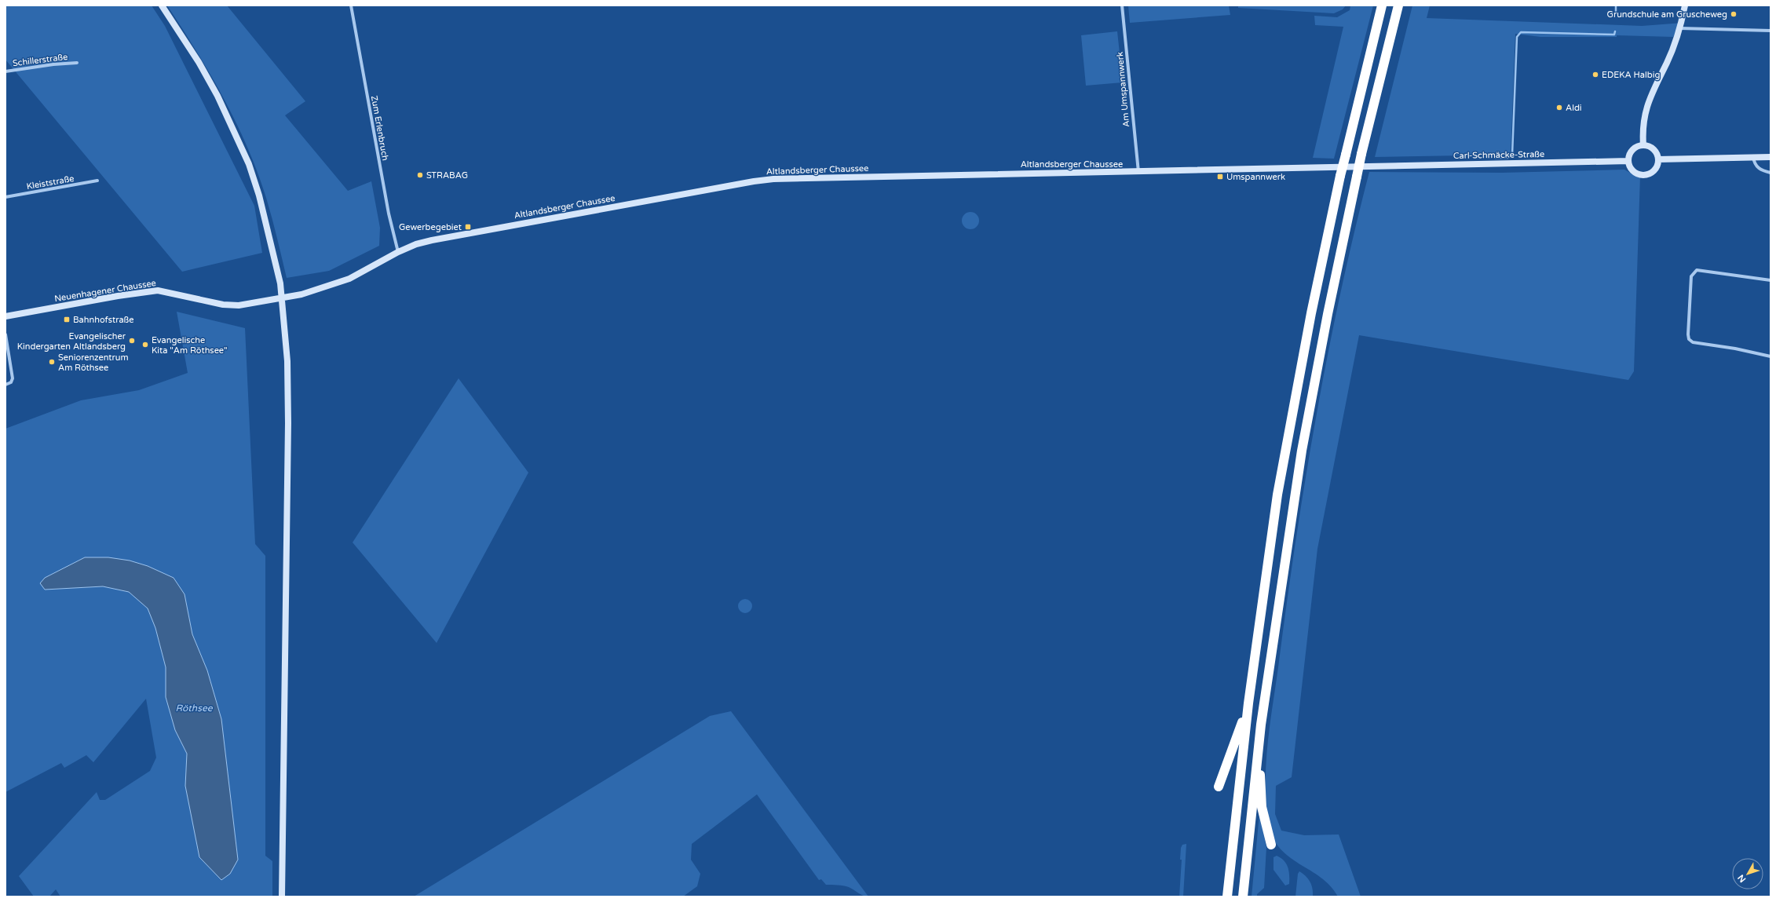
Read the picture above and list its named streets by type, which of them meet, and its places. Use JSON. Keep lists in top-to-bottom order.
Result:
{
  "streets": {
    "street": [
      "Schillerstraße",
      "Am Umspannwerk",
      "Zum Erlenbruch",
      "Carl-Schmäcke-Straße",
      "Altlandsberger Chaussee",
      "Kleiststraße",
      "Neuenhagener Chaussee"
    ]
  },
  "crossings": [
    ["Am Umspannwerk", "Altlandsberger Chaussee"],
    ["Zum Erlenbruch", "Altlandsberger Chaussee"],
    ["Carl-Schmäcke-Straße", "Altlandsberger Chaussee"],
    ["Altlandsberger Chaussee", "Neuenhagener Chaussee"]
  ],
  "water": ["Röthsee"],
  "places": {
    "other": [
      "Grundschule am Gruscheweg",
      "EDEKA Halbig",
      "Aldi",
      "STRABAG",
      "Evangelischer Kindergarten Altlandsberg",
      "Evangelische Kita \"Am Röthsee\"",
      "Seniorenzentrum Am Röthsee"
    ],
    "transit": ["Umspannwerk", "Gewerbegebiet", "Bahnhofstraße"]
  },
  "north": "bottom left"
}
